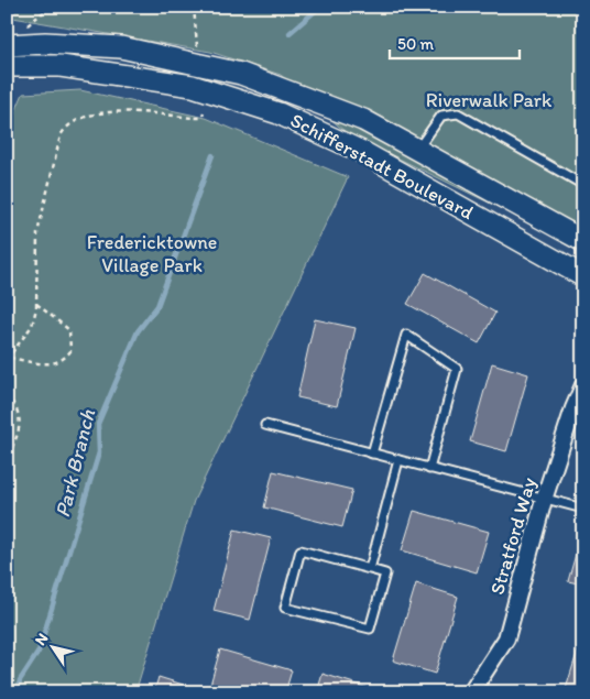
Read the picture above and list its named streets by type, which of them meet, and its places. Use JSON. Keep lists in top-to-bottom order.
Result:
{
  "streets": {
    "main road": ["Schifferstadt Boulevard"],
    "street": ["Stratford Way"]
  },
  "water": ["Park Branch"],
  "parks": ["Riverwalk Park", "Fredericktowne Village Park"],
  "scale_bar": "50 m",
  "north": "top left"
}
